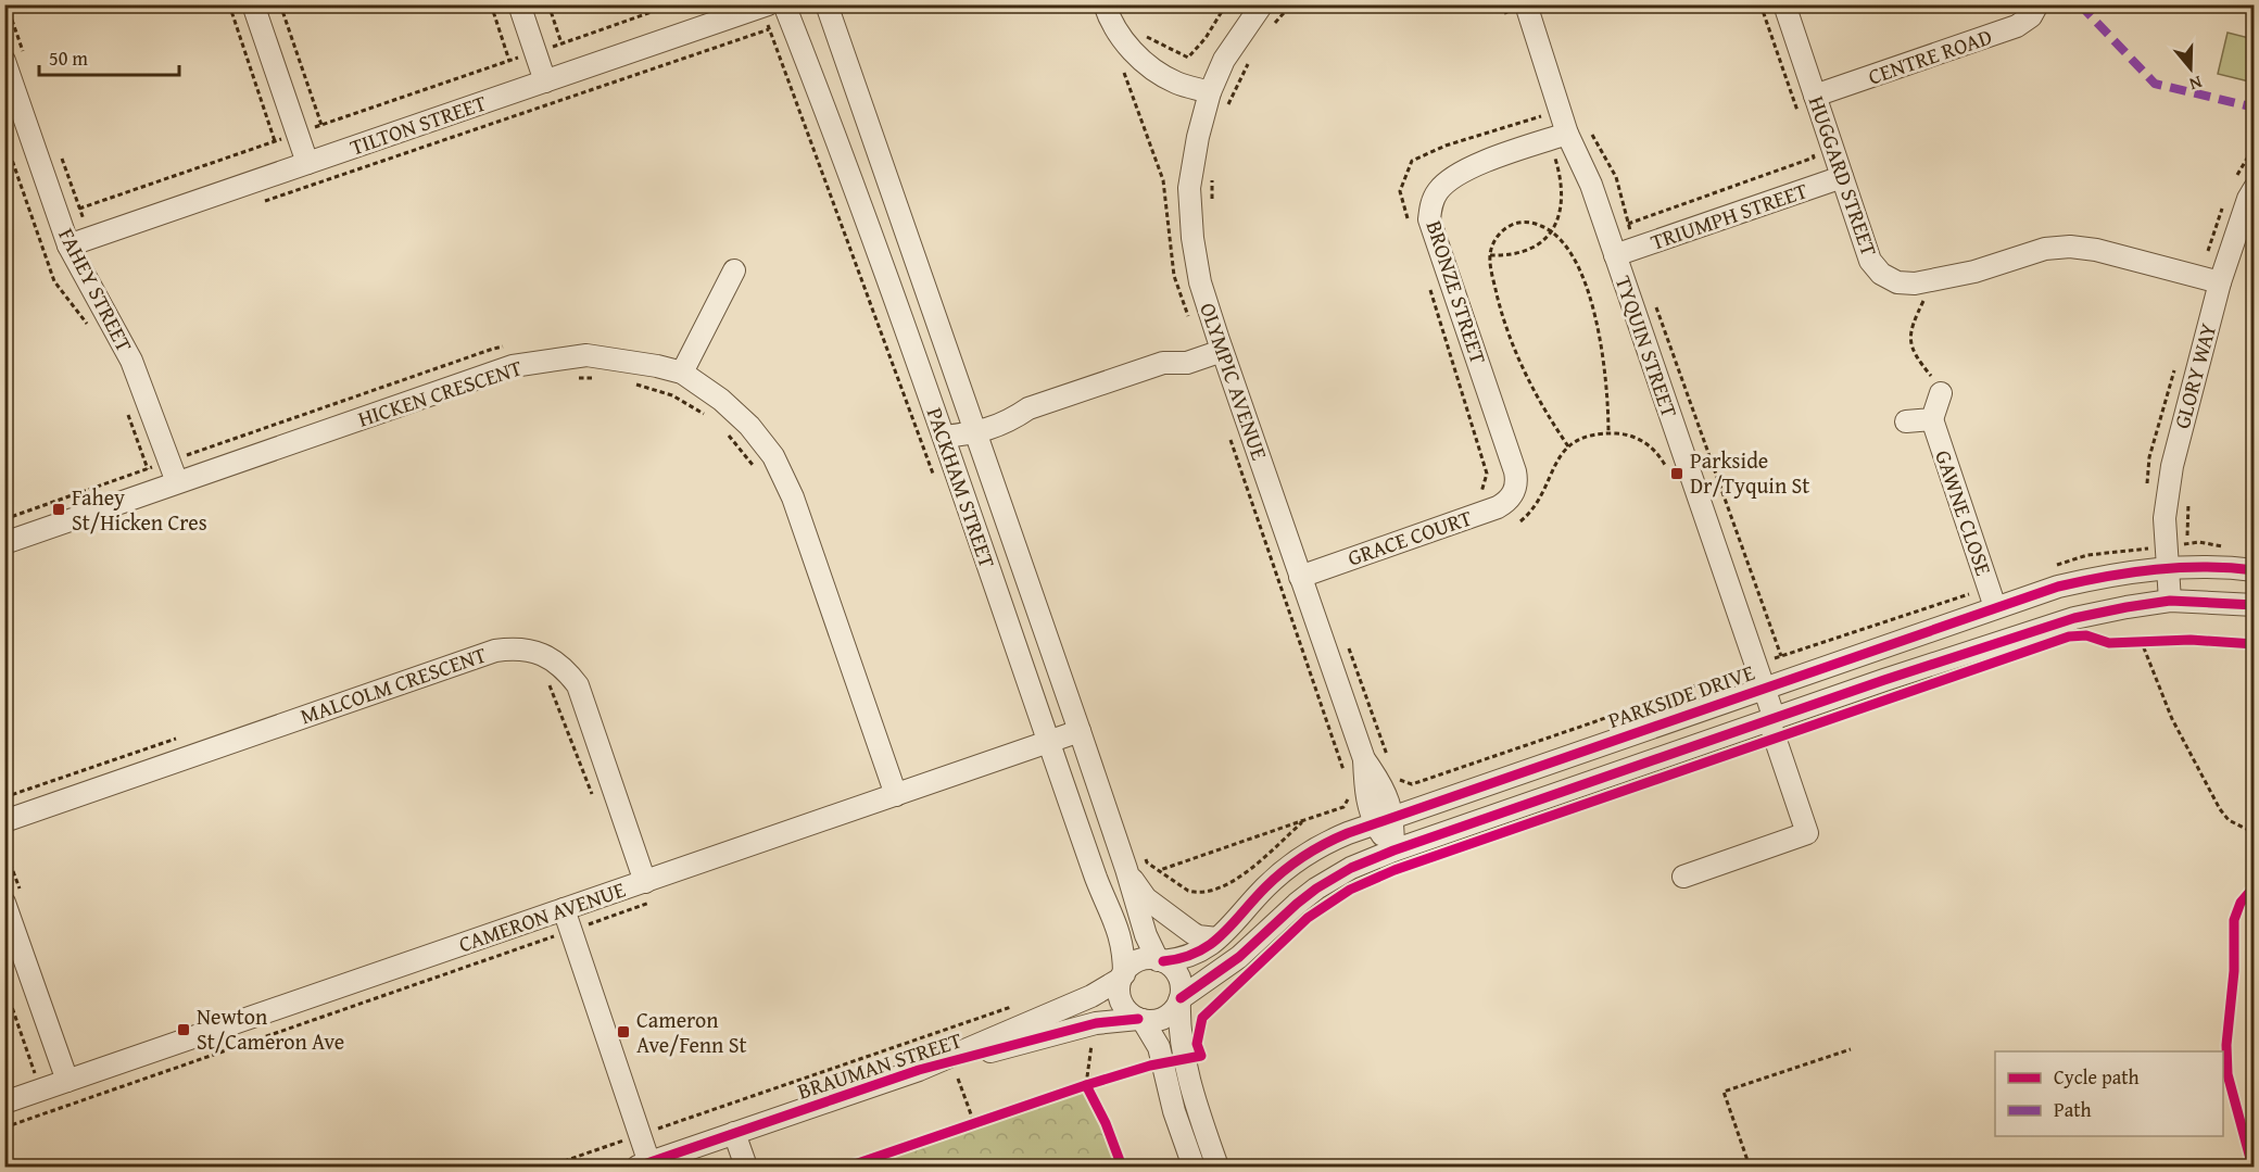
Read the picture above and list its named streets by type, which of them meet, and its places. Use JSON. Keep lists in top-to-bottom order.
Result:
{
  "streets": {
    "street": [
      "CENTRE ROAD",
      "TILTON STREET",
      "HUGGARD STREET",
      "TRIUMPH STREET",
      "FAHEY STREET",
      "BRONZE STREET",
      "TYQUIN STREET",
      "GLORY WAY",
      "OLYMPIC AVENUE",
      "HICKEN CRESCENT",
      "PACKHAM STREET",
      "GAWNE CLOSE",
      "GRACE COURT",
      "MALCOLM CRESCENT",
      "PARKSIDE DRIVE",
      "CAMERON AVENUE",
      "BRAUMAN STREET"
    ]
  },
  "crossings": [
    ["CENTRE ROAD", "HUGGARD STREET"],
    ["TILTON STREET", "FAHEY STREET"],
    ["HUGGARD STREET", "TRIUMPH STREET"],
    ["HUGGARD STREET", "GLORY WAY"],
    ["TRIUMPH STREET", "TYQUIN STREET"],
    ["FAHEY STREET", "HICKEN CRESCENT"],
    ["BRONZE STREET", "TYQUIN STREET"],
    ["BRONZE STREET", "GRACE COURT"],
    ["TYQUIN STREET", "PARKSIDE DRIVE"],
    ["GLORY WAY", "PARKSIDE DRIVE"],
    ["OLYMPIC AVENUE", "GRACE COURT"],
    ["OLYMPIC AVENUE", "PARKSIDE DRIVE"],
    ["HICKEN CRESCENT", "CAMERON AVENUE"],
    ["PACKHAM STREET", "PARKSIDE DRIVE"],
    ["PACKHAM STREET", "CAMERON AVENUE"],
    ["PACKHAM STREET", "BRAUMAN STREET"],
    ["GAWNE CLOSE", "PARKSIDE DRIVE"],
    ["MALCOLM CRESCENT", "CAMERON AVENUE"],
    ["PARKSIDE DRIVE", "BRAUMAN STREET"]
  ],
  "places": {
    "transit": [
      "Parkside Dr/Tyquin St",
      "Fahey St/Hicken Cres",
      "Newton St/Cameron Ave",
      "Cameron Ave/Fenn St"
    ]
  },
  "legend": ["Cycle path", "Path"],
  "scale_bar": "50 m",
  "north": "bottom"
}
